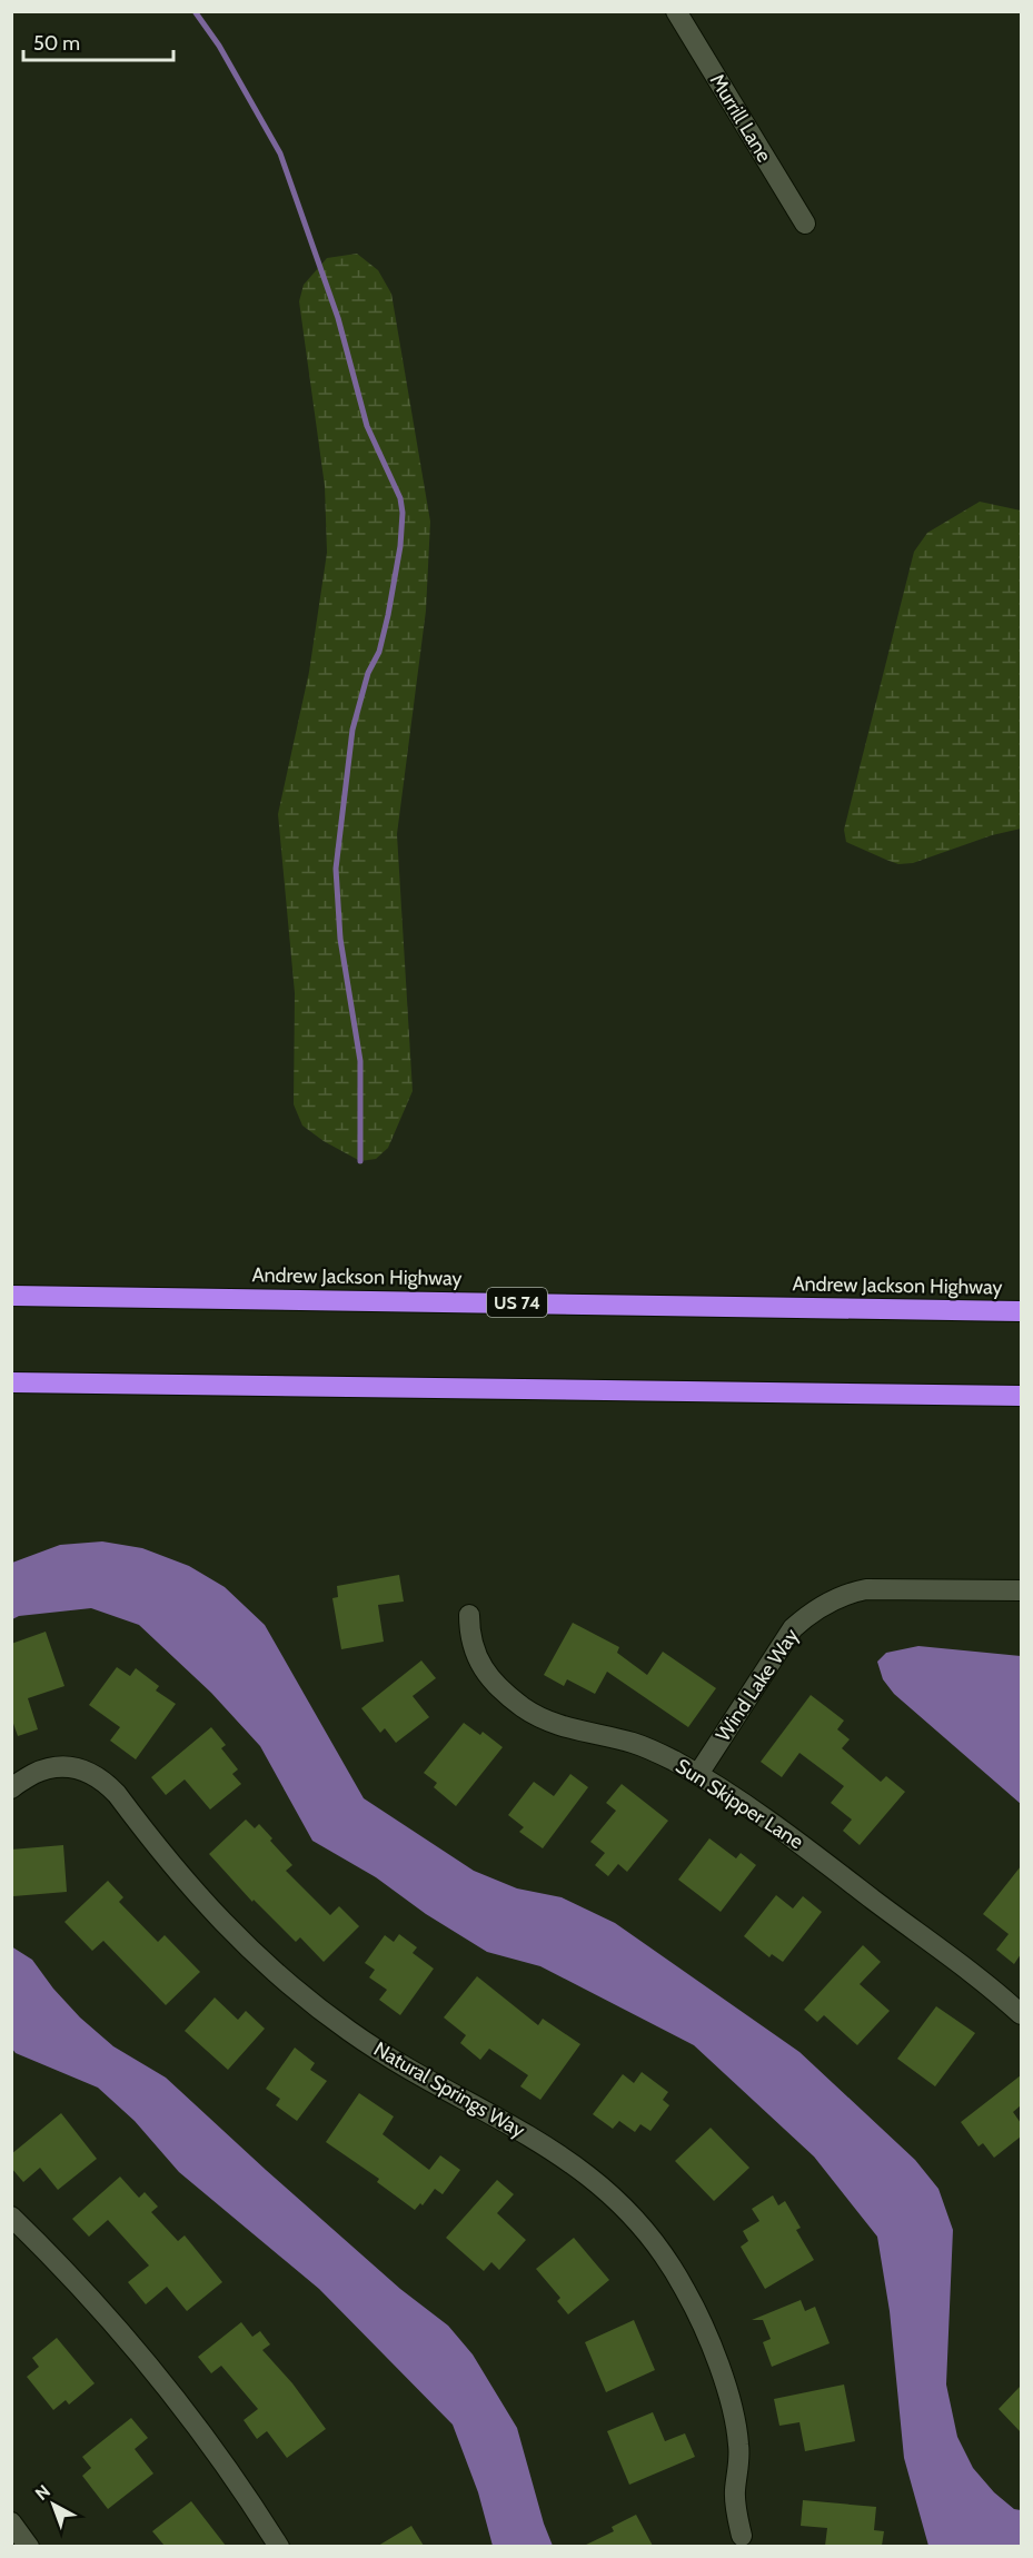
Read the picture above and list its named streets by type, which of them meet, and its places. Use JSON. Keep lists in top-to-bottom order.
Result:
{
  "streets": {
    "highway": ["Andrew Jackson Highway", "US 74"],
    "street": [
      "Murrill Lane",
      "Wind Lake Way",
      "Sun Skipper Lane",
      "Natural Springs Way"
    ]
  },
  "crossings": [
    ["Wind Lake Way", "Sun Skipper Lane"]
  ],
  "scale_bar": "50 m",
  "north": "top left"
}
